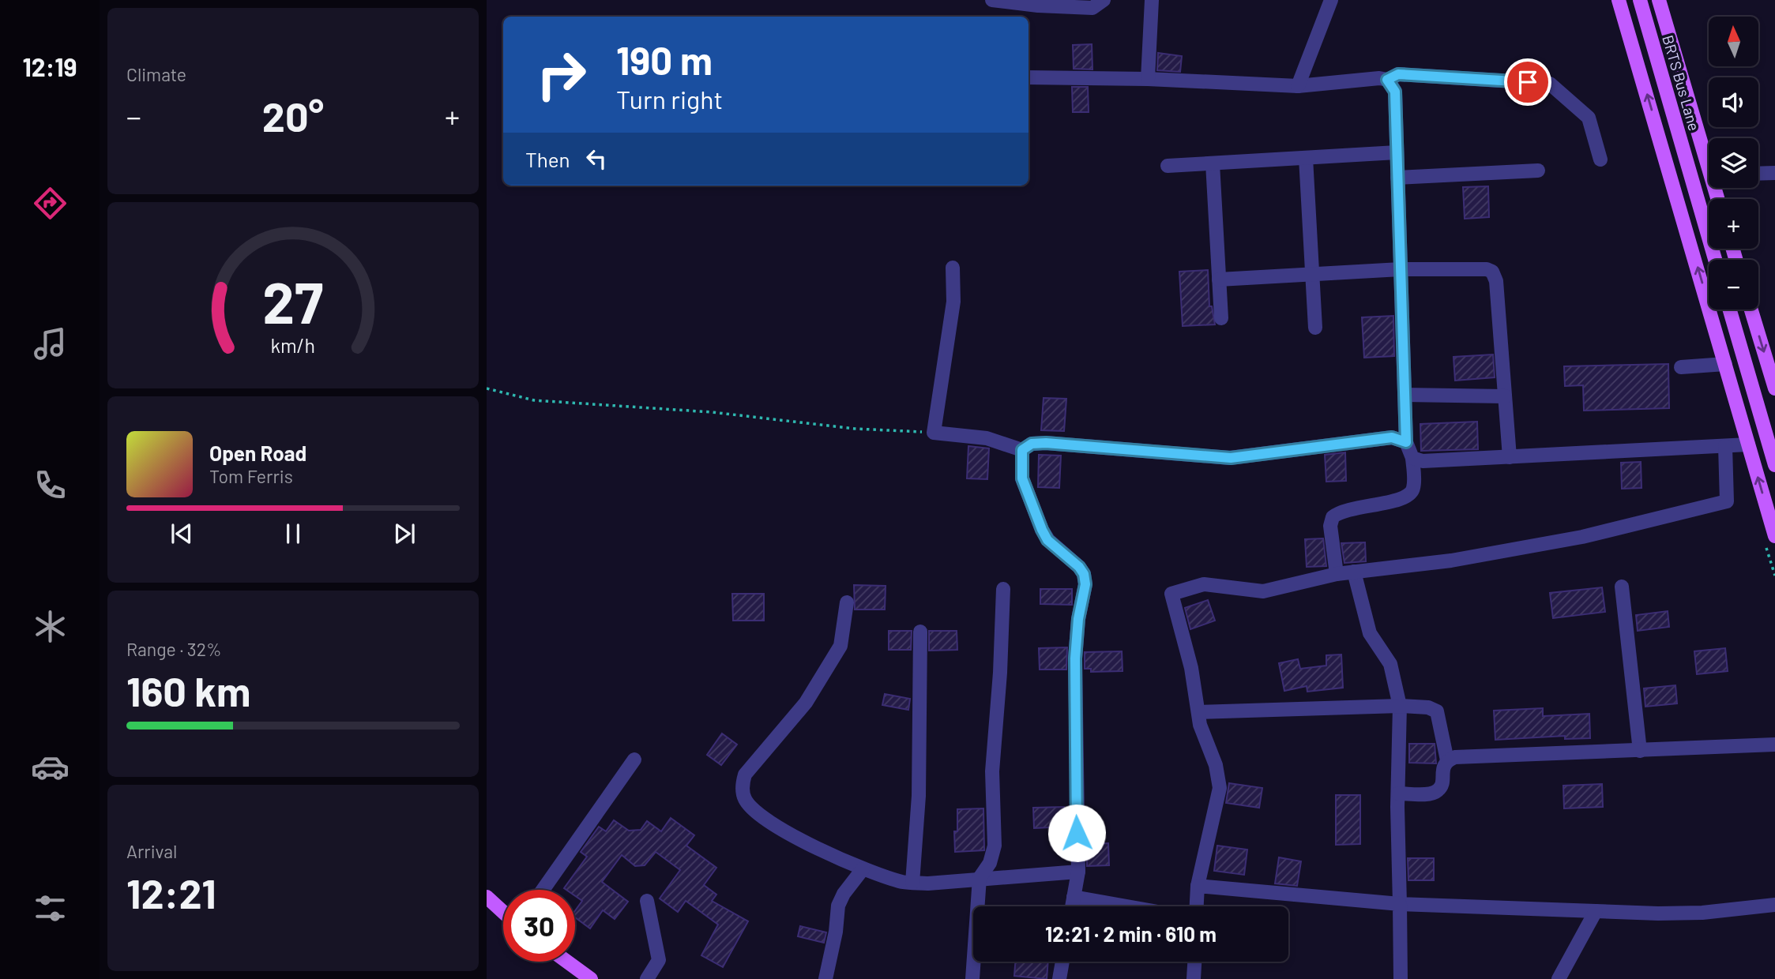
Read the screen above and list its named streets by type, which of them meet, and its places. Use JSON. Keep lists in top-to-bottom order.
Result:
{
  "streets": {
    "main road": ["BRTS Bus Lane"]
  },
  "north": "top",
  "page": {
    "tabs": "12:19",
    "tile": [
      "Climate",
      ["Range · 32%", "160 km"],
      ["Arrival", "12:21"]
    ],
    "map_buttons": ["+", "−"],
    "turn": ["190 m", "Turn right"],
    "heat": ["−", "20°", "+"],
    "then": "Then",
    "song": ["Open Road", "Tom Ferris"],
    "limit": "30",
    "trip": "12:21 · 2 min · 610 m",
    "gauge": ["27", "km/h"]
  }
}
